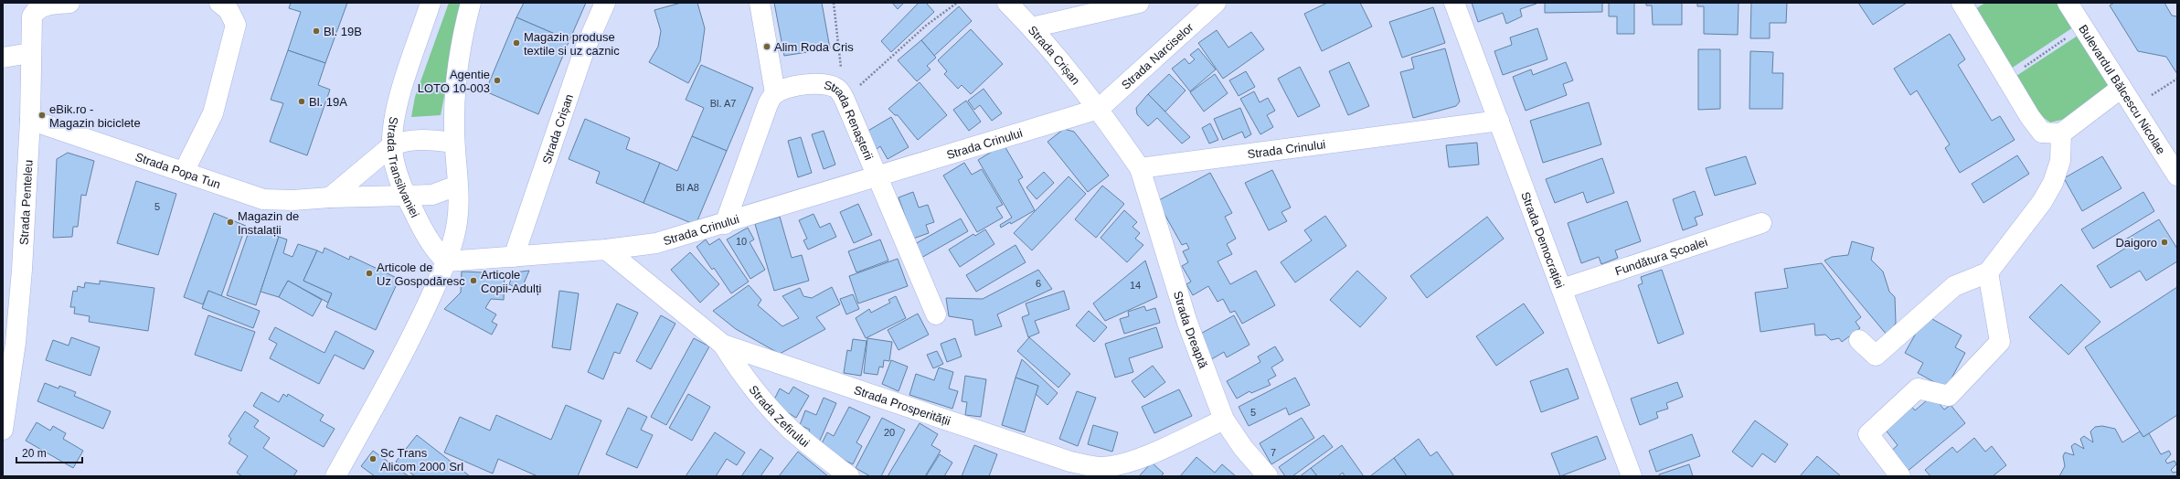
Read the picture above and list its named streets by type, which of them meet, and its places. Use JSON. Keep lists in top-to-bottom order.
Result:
{
  "streets": {
    "street": [
      "Strada Crișan",
      "Strada Narciselor",
      "Bulevardul Bălcescu Nicolae",
      "Strada Renașterii",
      "Strada Crinului",
      "Strada Transilvaniei",
      "Strada Popa Tun",
      "Strada Penteleu",
      "Strada Democrației",
      "Fundătura Școalei",
      "Strada Dreaptă",
      "Strada Prosperității",
      "Strada Zefirului"
    ]
  },
  "crossings": [
    ["Strada Crișan", "Strada Narciselor"],
    ["Strada Crișan", "Strada Crinului"],
    ["Strada Narciselor", "Strada Crinului"],
    ["Strada Renașterii", "Strada Crinului"],
    ["Strada Crinului", "Strada Transilvaniei"],
    ["Strada Crinului", "Strada Democrației"],
    ["Strada Crinului", "Strada Dreaptă"],
    ["Strada Crinului", "Strada Prosperității"],
    ["Strada Transilvaniei", "Strada Popa Tun"],
    ["Strada Popa Tun", "Strada Penteleu"],
    ["Strada Democrației", "Fundătura Școalei"],
    ["Strada Dreaptă", "Strada Prosperității"],
    ["Strada Prosperității", "Strada Zefirului"]
  ],
  "places": [
    "Bl. 19B",
    "Magazin produse textile si uz caznic",
    "Alim Roda Cris",
    "Agentie LOTO 10-003",
    "Bl. 19A",
    "eBik.ro - Magazin biciclete",
    "Magazin de Instalații",
    "Daigoro",
    "Articole de Uz Gospodăresc",
    "Articole Copii-Adulți",
    "Sc Trans Alicom 2000 Srl"
  ],
  "house_numbers": [
    "Bl. A7",
    "Bl A8",
    "5",
    "10",
    "6",
    "14",
    "5",
    "20",
    "7"
  ],
  "scale_bar": "20 m"
}
